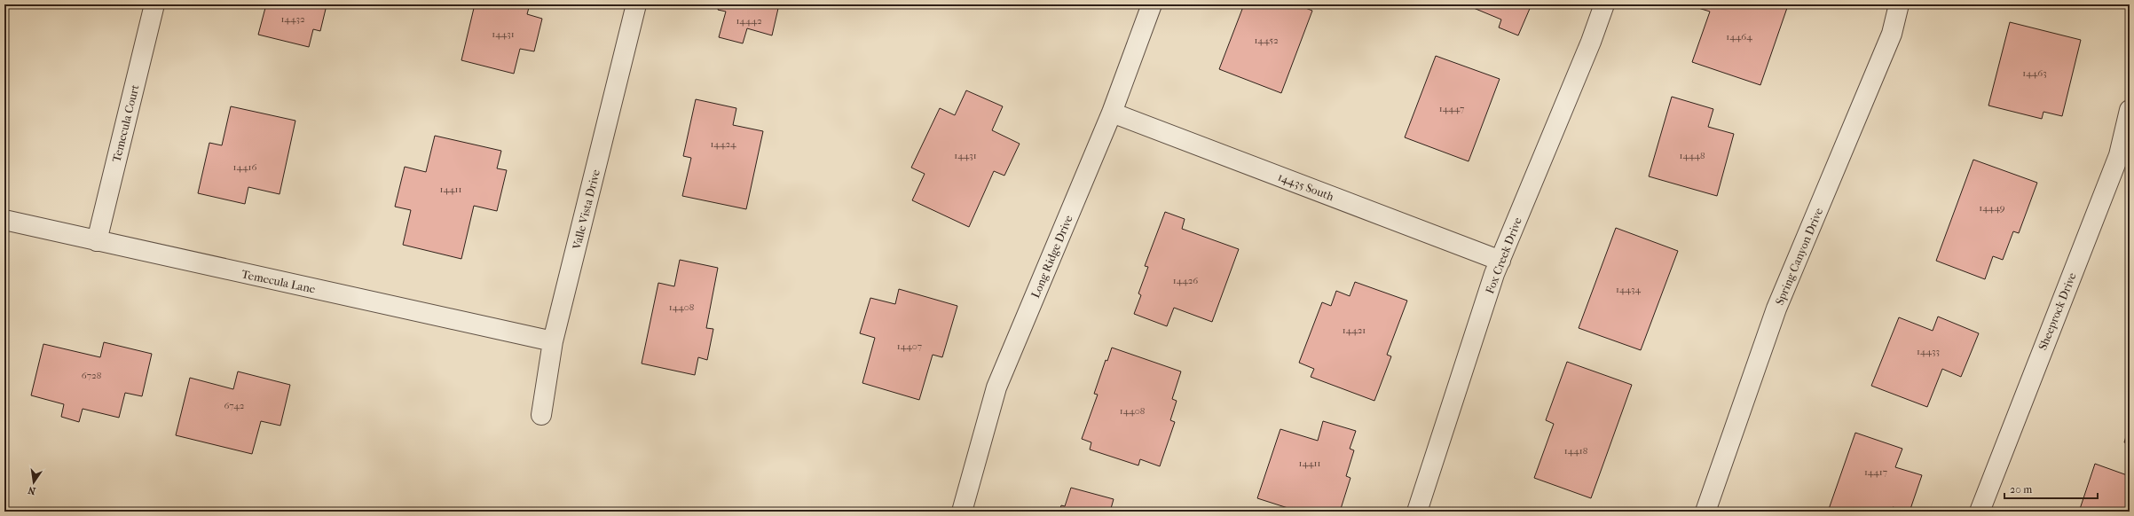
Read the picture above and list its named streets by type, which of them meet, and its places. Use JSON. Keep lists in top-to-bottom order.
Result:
{
  "streets": {
    "street": [
      "Temecula Court",
      "14435 South",
      "Valle Vista Drive",
      "Fox Creek Drive",
      "Long Ridge Drive",
      "Spring Canyon Drive",
      "Temecula Lane",
      "Sheeprock Drive"
    ]
  },
  "crossings": [
    ["Temecula Court", "Temecula Lane"],
    ["14435 South", "Fox Creek Drive"],
    ["14435 South", "Long Ridge Drive"],
    ["Valle Vista Drive", "Temecula Lane"]
  ],
  "house_numbers": [
    "14432",
    "14442",
    "14431",
    "14464",
    "14452",
    "14463",
    "14447",
    "14424",
    "14431",
    "14448",
    "14416",
    "14411",
    "14449",
    "14426",
    "14434",
    "14408",
    "14421",
    "14407",
    "14433",
    "6728",
    "6742",
    "14408",
    "14418",
    "14411",
    "14417"
  ],
  "scale_bar": "20 m",
  "north": "bottom"
}
